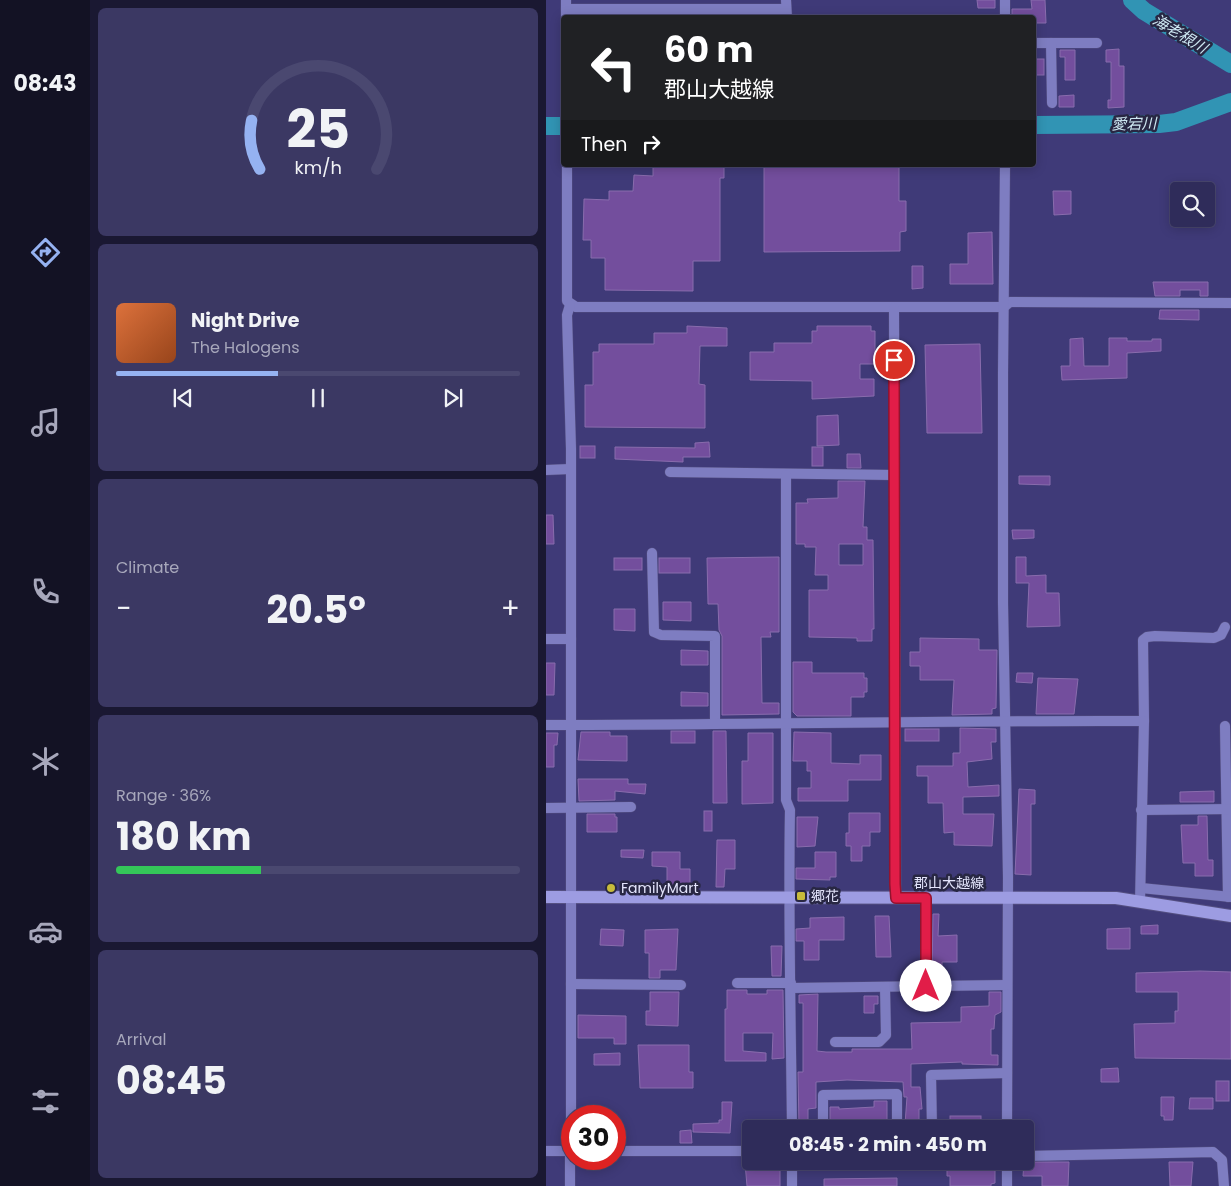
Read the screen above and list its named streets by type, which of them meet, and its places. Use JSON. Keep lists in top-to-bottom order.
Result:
{
  "streets": {
    "main road": ["郡山大越線"]
  },
  "water": ["海老根川", "愛宕川"],
  "places": {
    "other": ["FamilyMart"],
    "transit": ["郷花"]
  },
  "page": {
    "tabs": "08:43",
    "turn": ["60 m", "郡山大越線"],
    "then": "Then",
    "song": ["Night Drive", "The Halogens"],
    "tile": [
      "Climate",
      ["Range · 36%", "180 km"],
      ["Arrival", "08:45"]
    ],
    "heat": ["−", "20.5°", "+"],
    "limit": "30",
    "trip": "08:45 · 2 min · 450 m",
    "gauge": ["25", "km/h"]
  }
}
